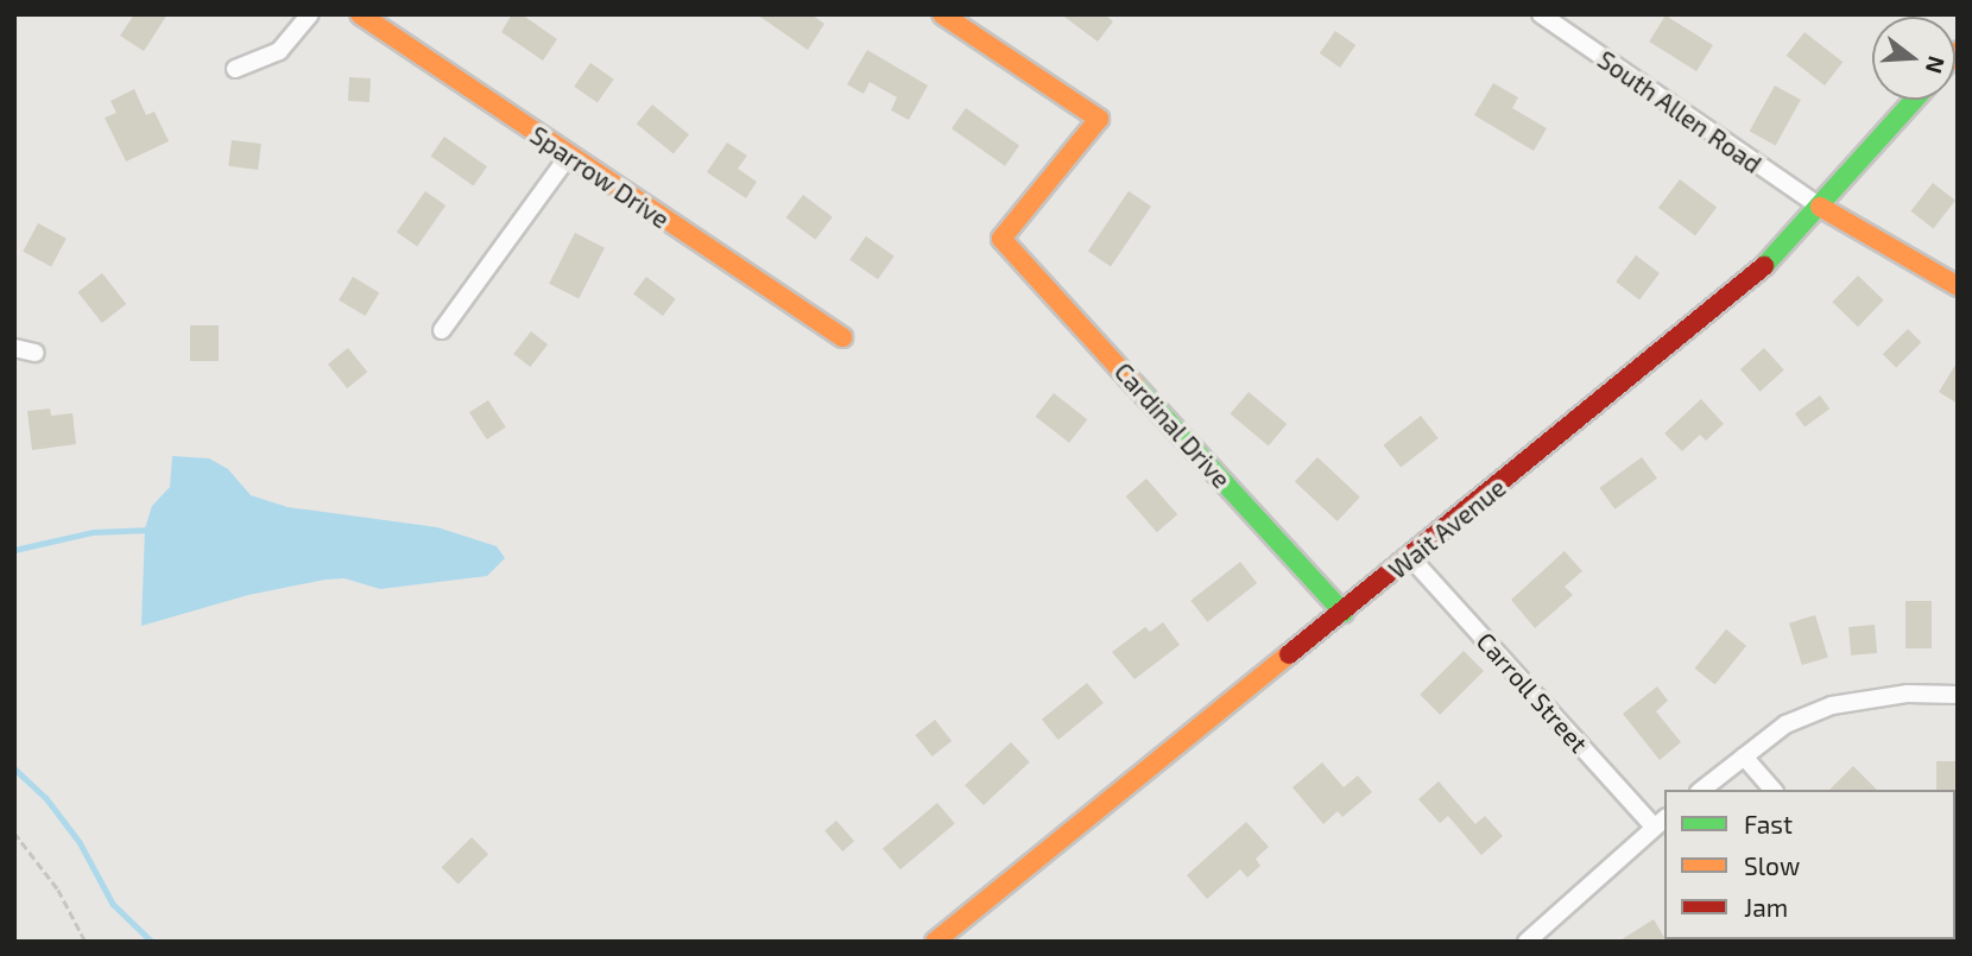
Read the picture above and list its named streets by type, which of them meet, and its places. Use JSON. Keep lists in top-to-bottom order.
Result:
{
  "streets": {
    "street": [
      "South Allen Road",
      "Sparrow Drive",
      "Cardinal Drive",
      "Wait Avenue",
      "Carroll Street"
    ]
  },
  "crossings": [
    ["South Allen Road", "Wait Avenue"],
    ["Cardinal Drive", "Wait Avenue"],
    ["Wait Avenue", "Carroll Street"]
  ],
  "legend": ["Fast", "Slow", "Jam"],
  "north": "right"
}
